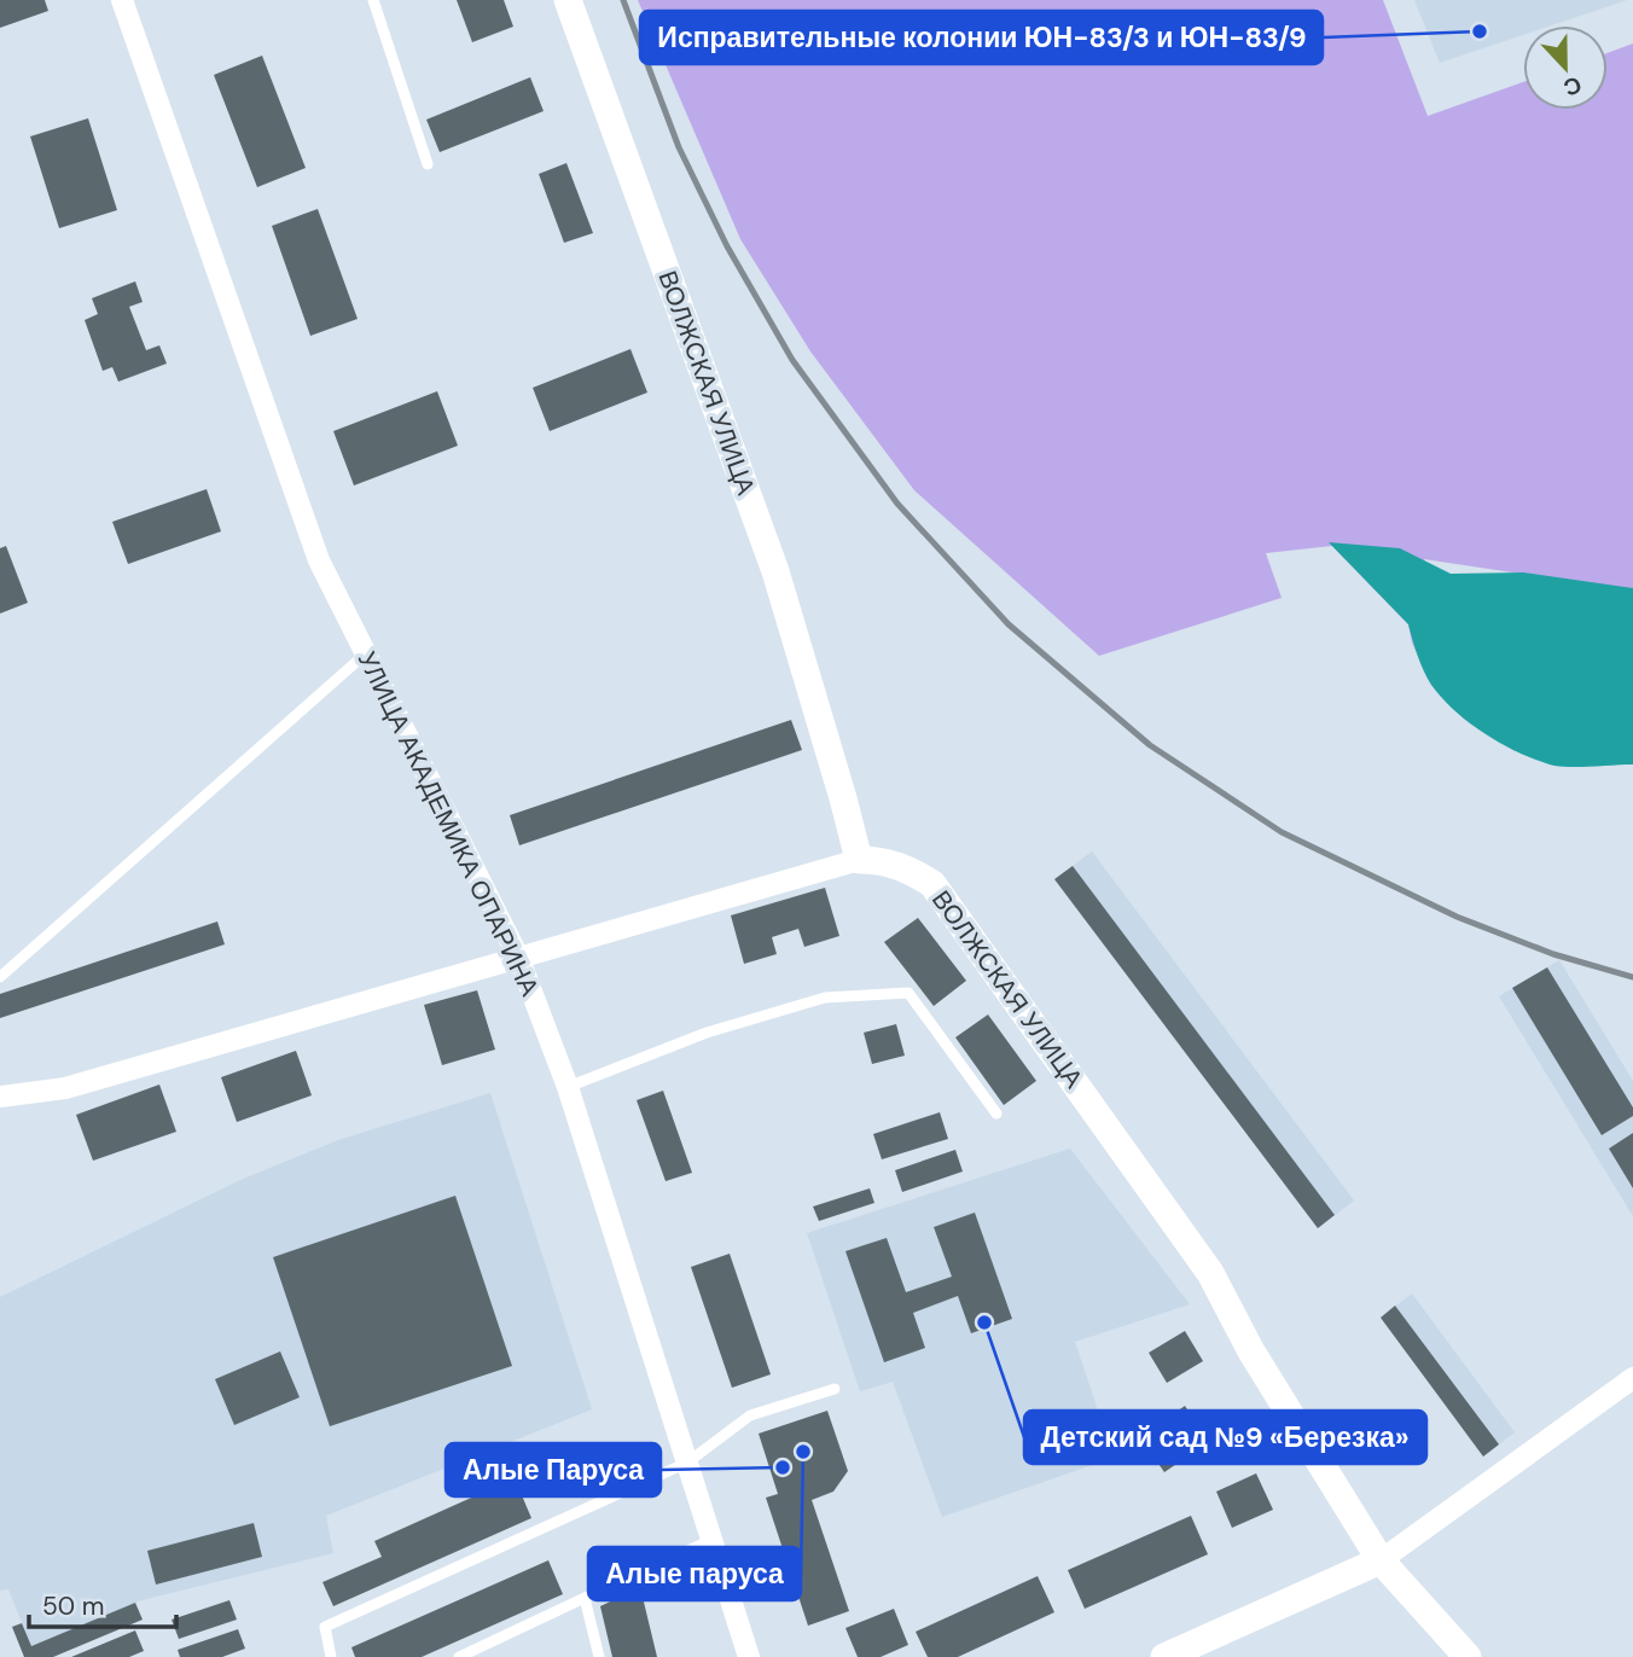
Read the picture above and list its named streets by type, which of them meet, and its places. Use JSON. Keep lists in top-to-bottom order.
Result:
{
  "streets": {
    "street": ["ВОЛЖСКАЯ УЛИЦА", "УЛИЦА АКАДЕМИКА ОПАРИНА"]
  },
  "places": [
    "Исправительные колонии ЮН-83/3 и ЮН-83/9",
    "Детский сад №9 «Березка»",
    "Алые паруса",
    "Алые Паруса"
  ],
  "scale_bar": "50 m",
  "north": "bottom"
}
